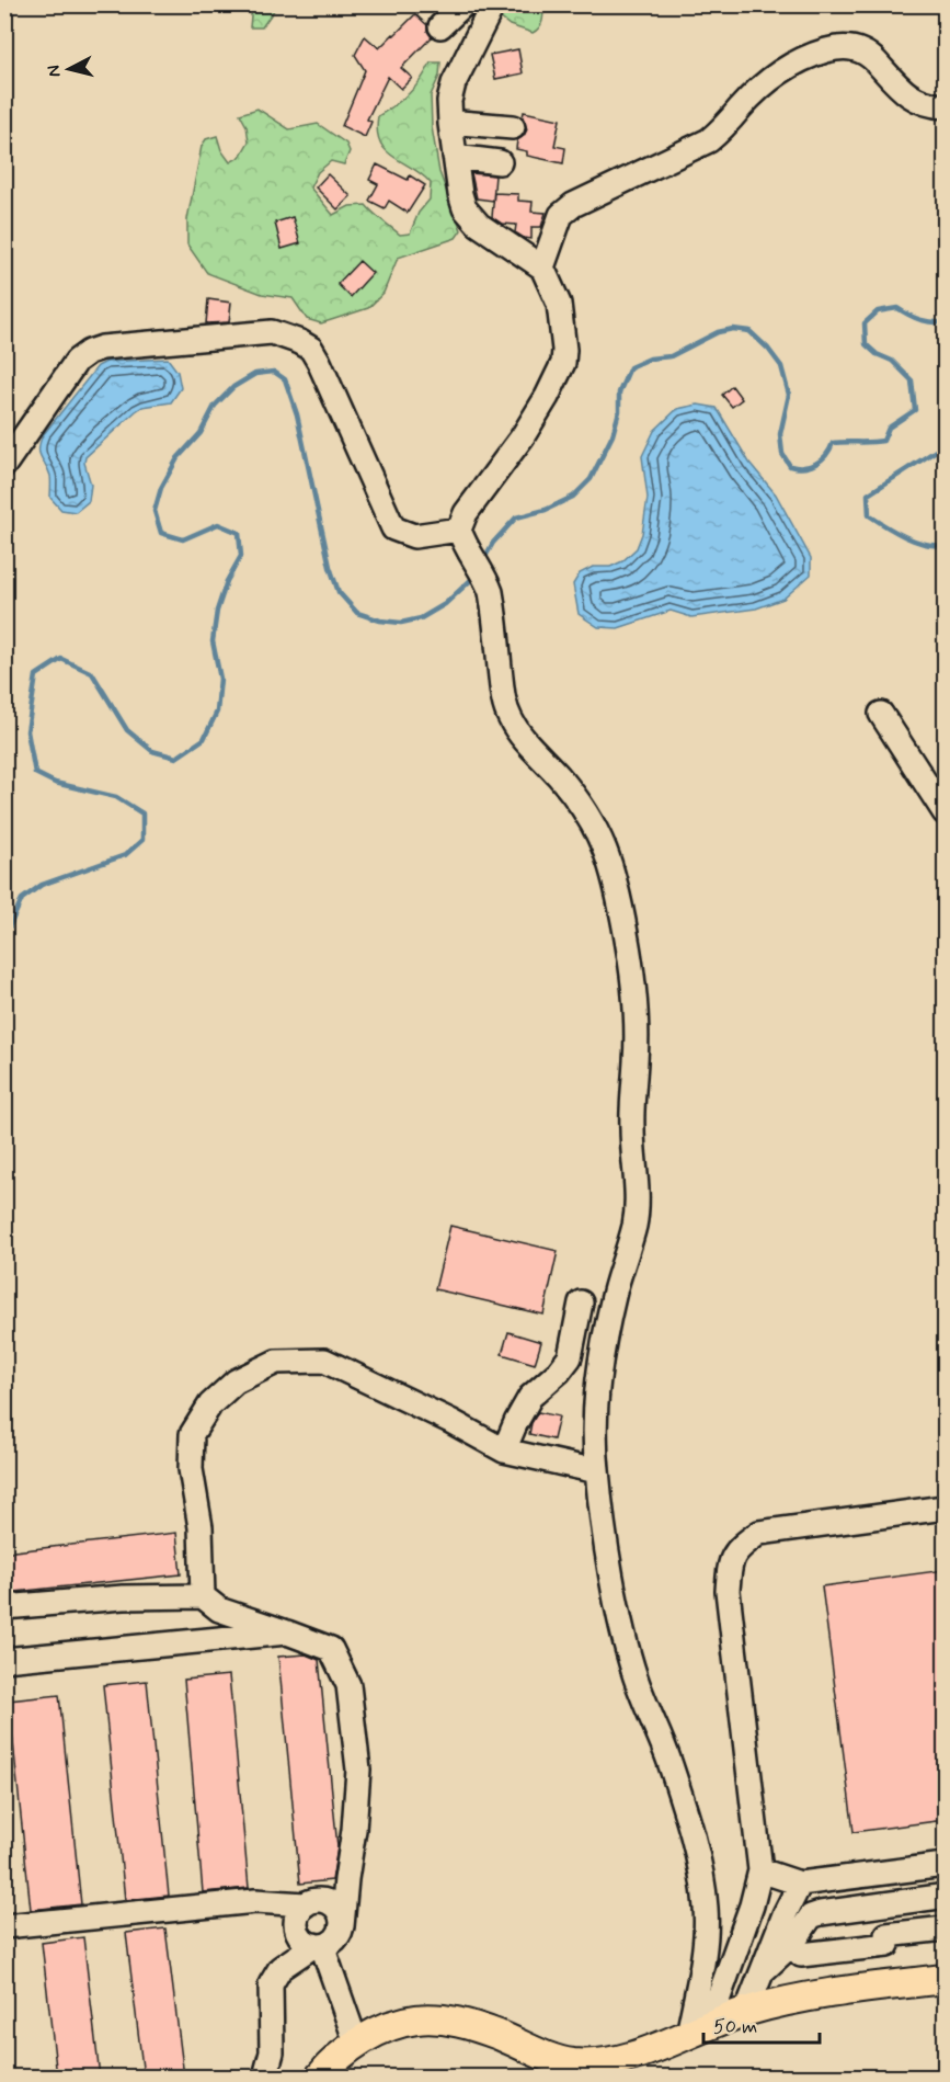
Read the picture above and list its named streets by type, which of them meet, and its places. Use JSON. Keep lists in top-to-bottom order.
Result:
{
  "scale_bar": "50 m",
  "north": "left"
}
